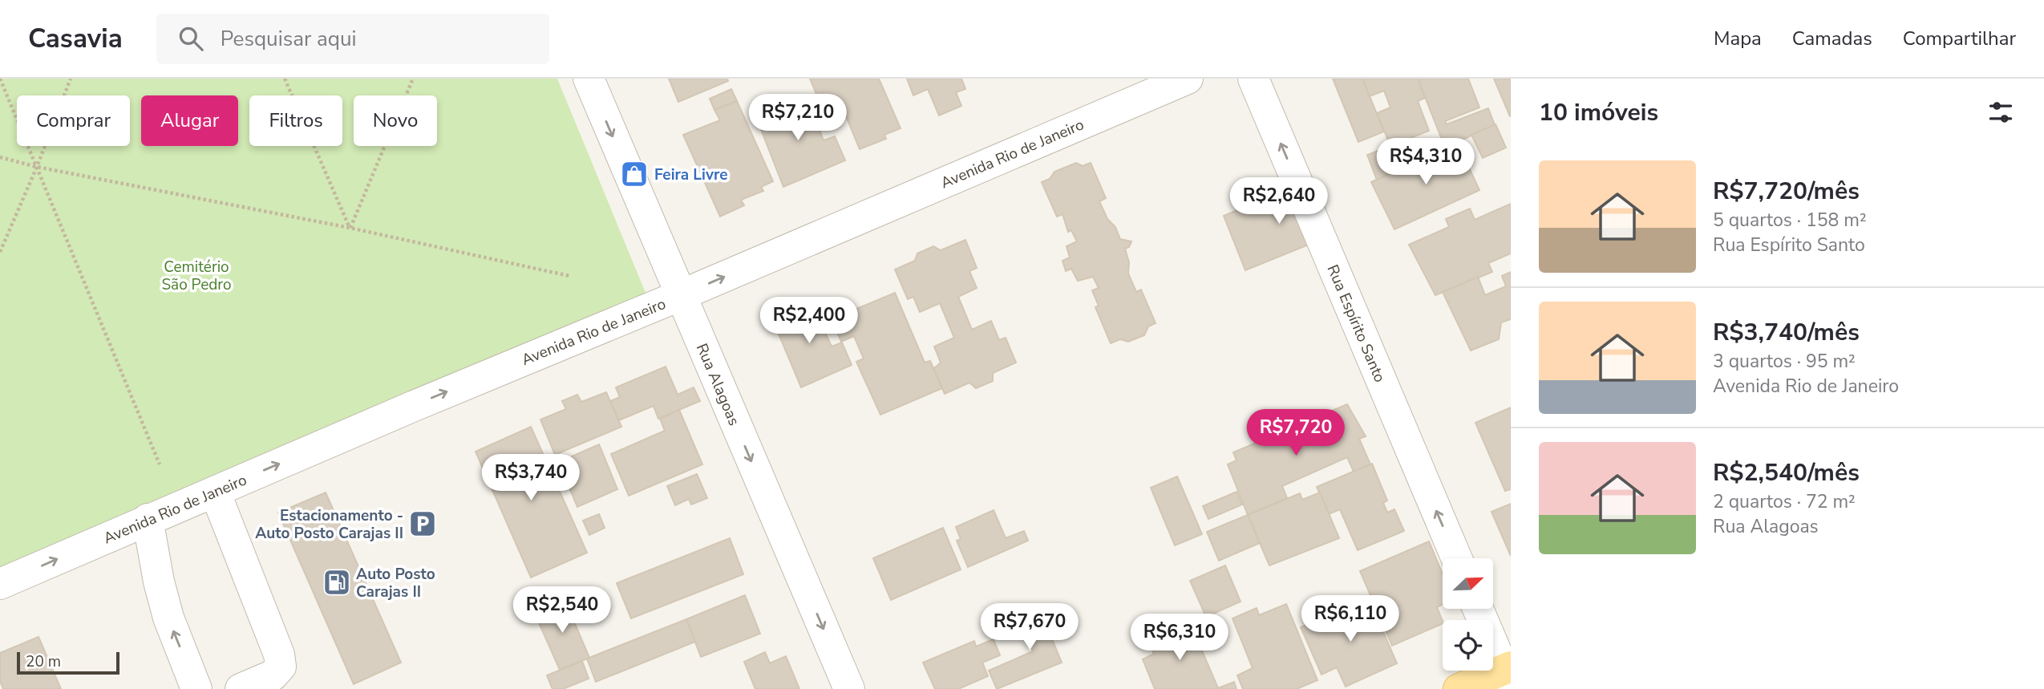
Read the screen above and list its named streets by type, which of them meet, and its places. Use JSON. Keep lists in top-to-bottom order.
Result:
{
  "streets": {
    "street": ["Avenida Rio de Janeiro", "Rua Espírito Santo", "Rua Alagoas"]
  },
  "crossings": [
    ["Avenida Rio de Janeiro", "Rua Alagoas"]
  ],
  "one_way": ["Avenida Rio de Janeiro", "Rua Espírito Santo", "Rua Alagoas"],
  "parks": ["Cemitério São Pedro"],
  "places": {
    "shop": ["Feira Livre"],
    "parking": ["Estacionamento - Auto Posto Carajas II"],
    "fuel station": ["Auto Posto Carajas II"]
  },
  "scale_bar": "20 m",
  "north": "top right",
  "page": {
    "header": "Casavia",
    "search": "Pesquisar aqui",
    "nav": ["Mapa", "Camadas", "Compartilhar"],
    "heading": "10 imóveis",
    "price": [
      "R$7,210",
      "R$4,310",
      "R$2,640",
      "R$2,400",
      "R$7,720",
      "R$3,740",
      "R$2,540",
      "R$6,110",
      "R$7,670",
      "R$6,310"
    ],
    "chip": [
      "Comprar",
      "Alugar",
      "Filtros",
      "Novo"
    ],
    "list": [
      {
        "name": "R$7,720/mês",
        "note": "5 quartos · 158 m² · Rua Espírito Santo"
      },
      {
        "name": "R$3,740/mês",
        "note": "3 quartos · 95 m² · Avenida Rio de Janeiro"
      },
      {
        "name": "R$2,540/mês",
        "note": "2 quartos · 72 m² · Rua Alagoas"
      }
    ],
    "scale": "20 m"
  }
}
